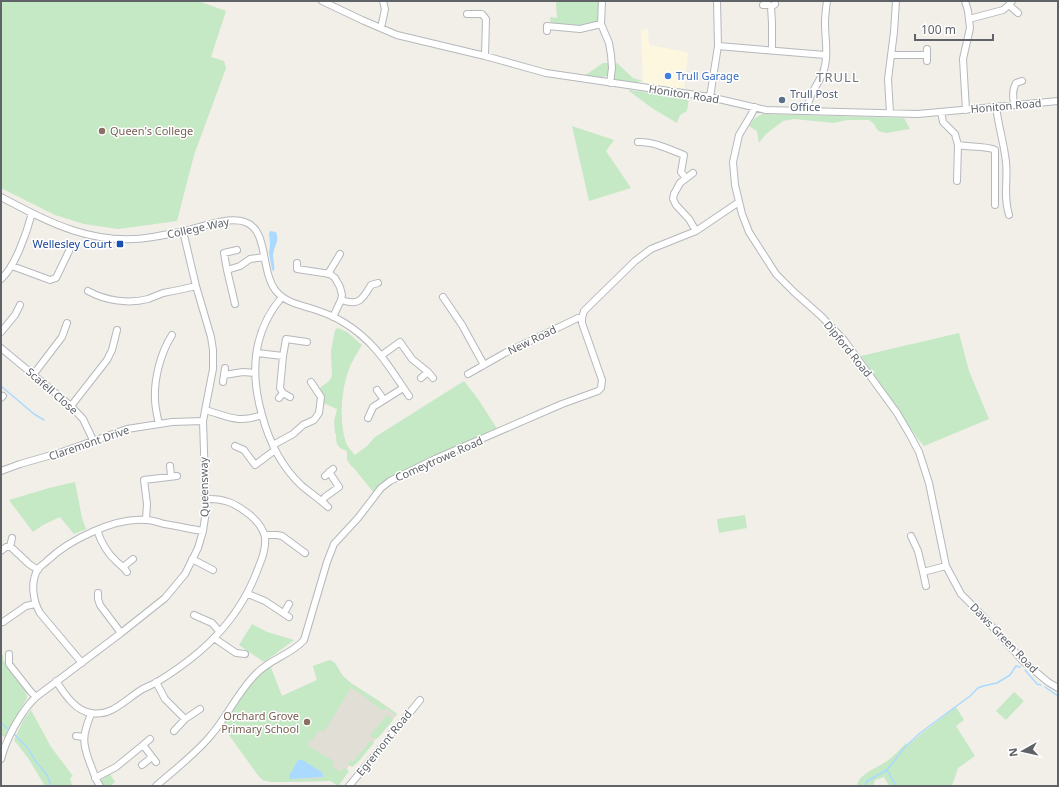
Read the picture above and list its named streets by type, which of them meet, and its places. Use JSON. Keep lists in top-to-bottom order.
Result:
{
  "streets": {
    "street": [
      "Honiton Road",
      "College Way",
      "New Road",
      "Dipford Road",
      "Scafell Close",
      "Claremont Drive",
      "Comeytrowe Road",
      "Queensway",
      "Daws Green Road",
      "Egremont Road"
    ]
  },
  "crossings": [
    ["Honiton Road", "Dipford Road"],
    ["College Way", "Queensway"],
    ["New Road", "Comeytrowe Road"],
    ["Dipford Road", "Daws Green Road"],
    ["Scafell Close", "Claremont Drive"],
    ["Claremont Drive", "Queensway"]
  ],
  "districts": ["TRULL"],
  "places": {
    "other": [
      "Trull Garage",
      "Trull Post Office",
      "Queen's College",
      "Orchard Grove Primary School"
    ],
    "transit": ["Wellesley Court"]
  },
  "scale_bar": "100 m",
  "north": "left"
}
